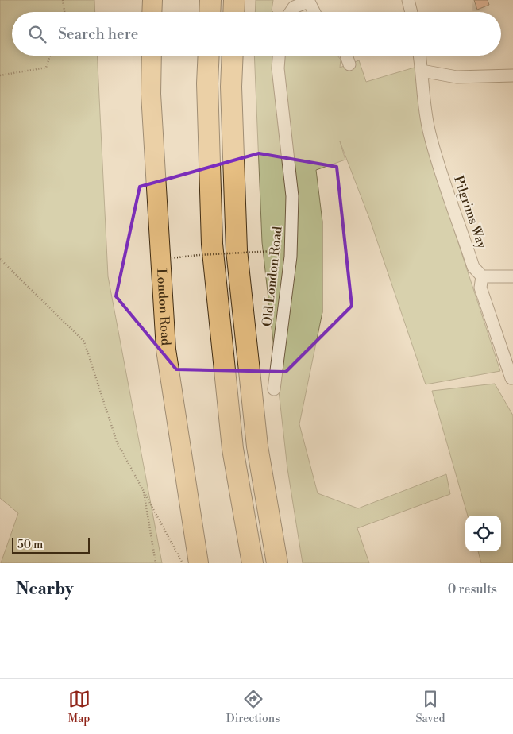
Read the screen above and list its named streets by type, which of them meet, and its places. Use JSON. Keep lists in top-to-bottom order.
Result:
{
  "streets": {
    "main road": ["London Road"],
    "street": ["Pilgrims Way", "Old London Road"]
  },
  "scale_bar": "50 m",
  "page": {
    "search": "Search here",
    "scale": "50 m",
    "heading": ["Nearby", "0 results"],
    "nav": ["Map", "Directions", "Saved"]
  }
}
